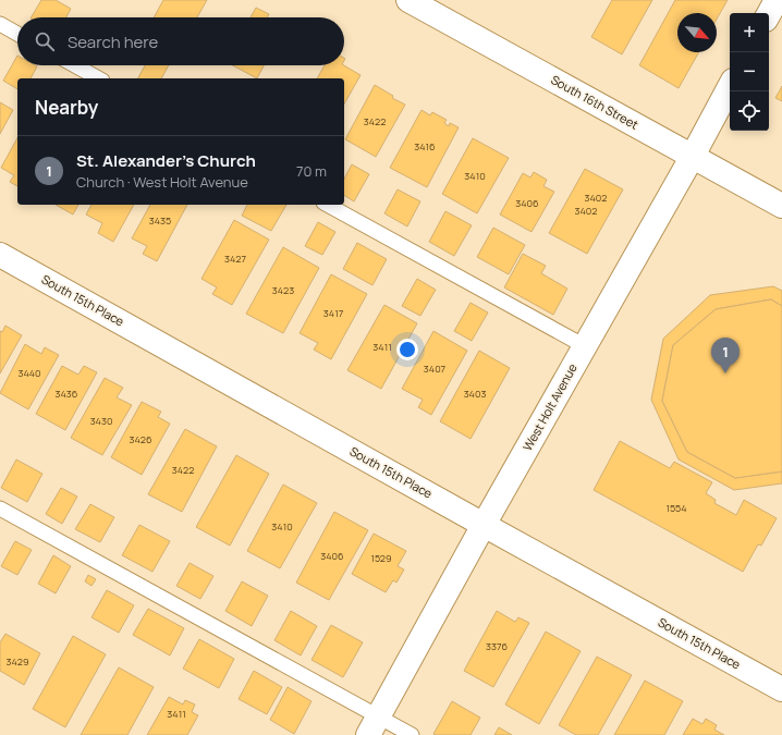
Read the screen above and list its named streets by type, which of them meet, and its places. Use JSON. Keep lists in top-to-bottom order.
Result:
{
  "streets": {
    "street": ["South 16th Street", "South 15th Place", "West Holt Avenue"]
  },
  "crossings": [
    ["South 16th Street", "West Holt Avenue"],
    ["South 15th Place", "West Holt Avenue"]
  ],
  "house_numbers": [
    "3422",
    "3416",
    "3410",
    "3402",
    "3406",
    "3402",
    "3435",
    "3427",
    "3423",
    "3417",
    "3411",
    "3407",
    "3440",
    "3436",
    "3403",
    "3430",
    "3426",
    "3422",
    "1554",
    "3410",
    "3406",
    "1529",
    "3376",
    "3429",
    "3411"
  ],
  "north": "bottom right",
  "page": {
    "map_buttons": ["+", "−"],
    "search": "Search here",
    "heading": "Nearby",
    "list": [
      {
        "mark": "1",
        "name": "St. Alexander's Church",
        "note": "Church · West Holt Avenue",
        "value": "70 m"
      }
    ],
    "pins": "1"
  }
}
